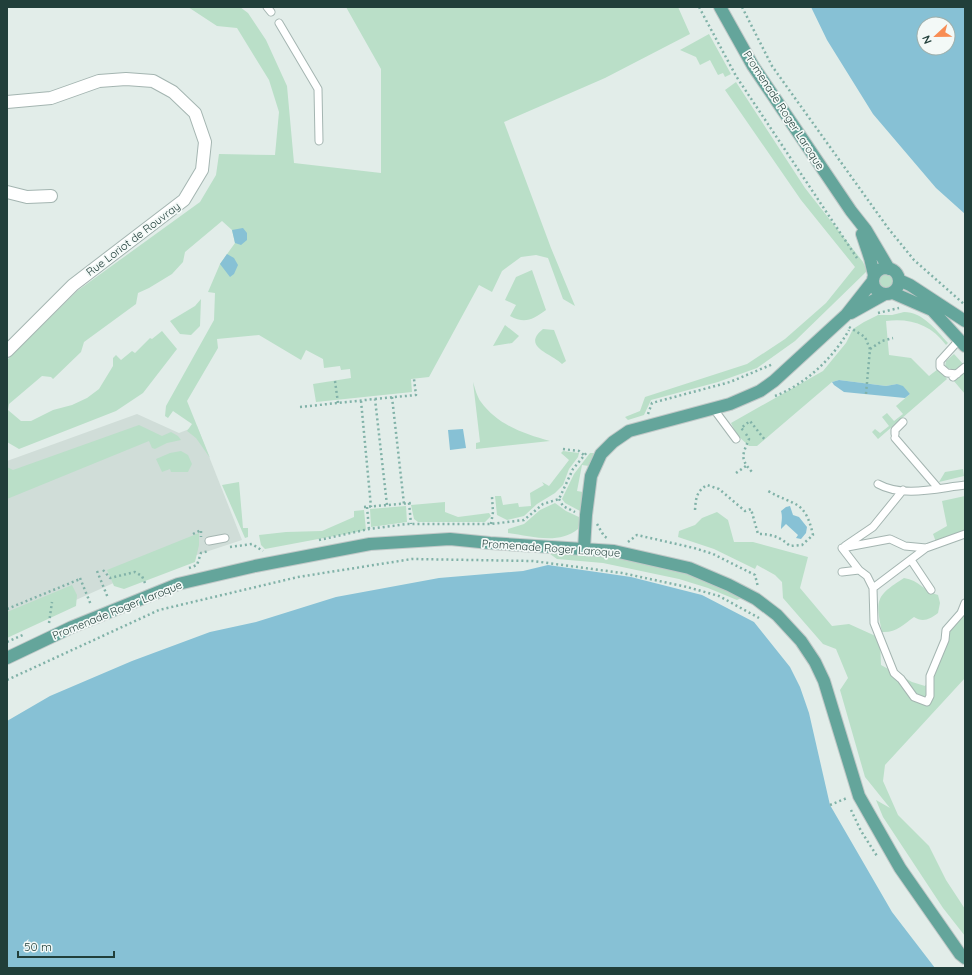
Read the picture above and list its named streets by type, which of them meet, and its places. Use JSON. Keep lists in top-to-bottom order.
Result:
{
  "streets": {
    "main road": ["Promenade Roger Laroque"],
    "street": ["Rue Loriot de Rouvray"]
  },
  "scale_bar": "50 m",
  "north": "left"
}
